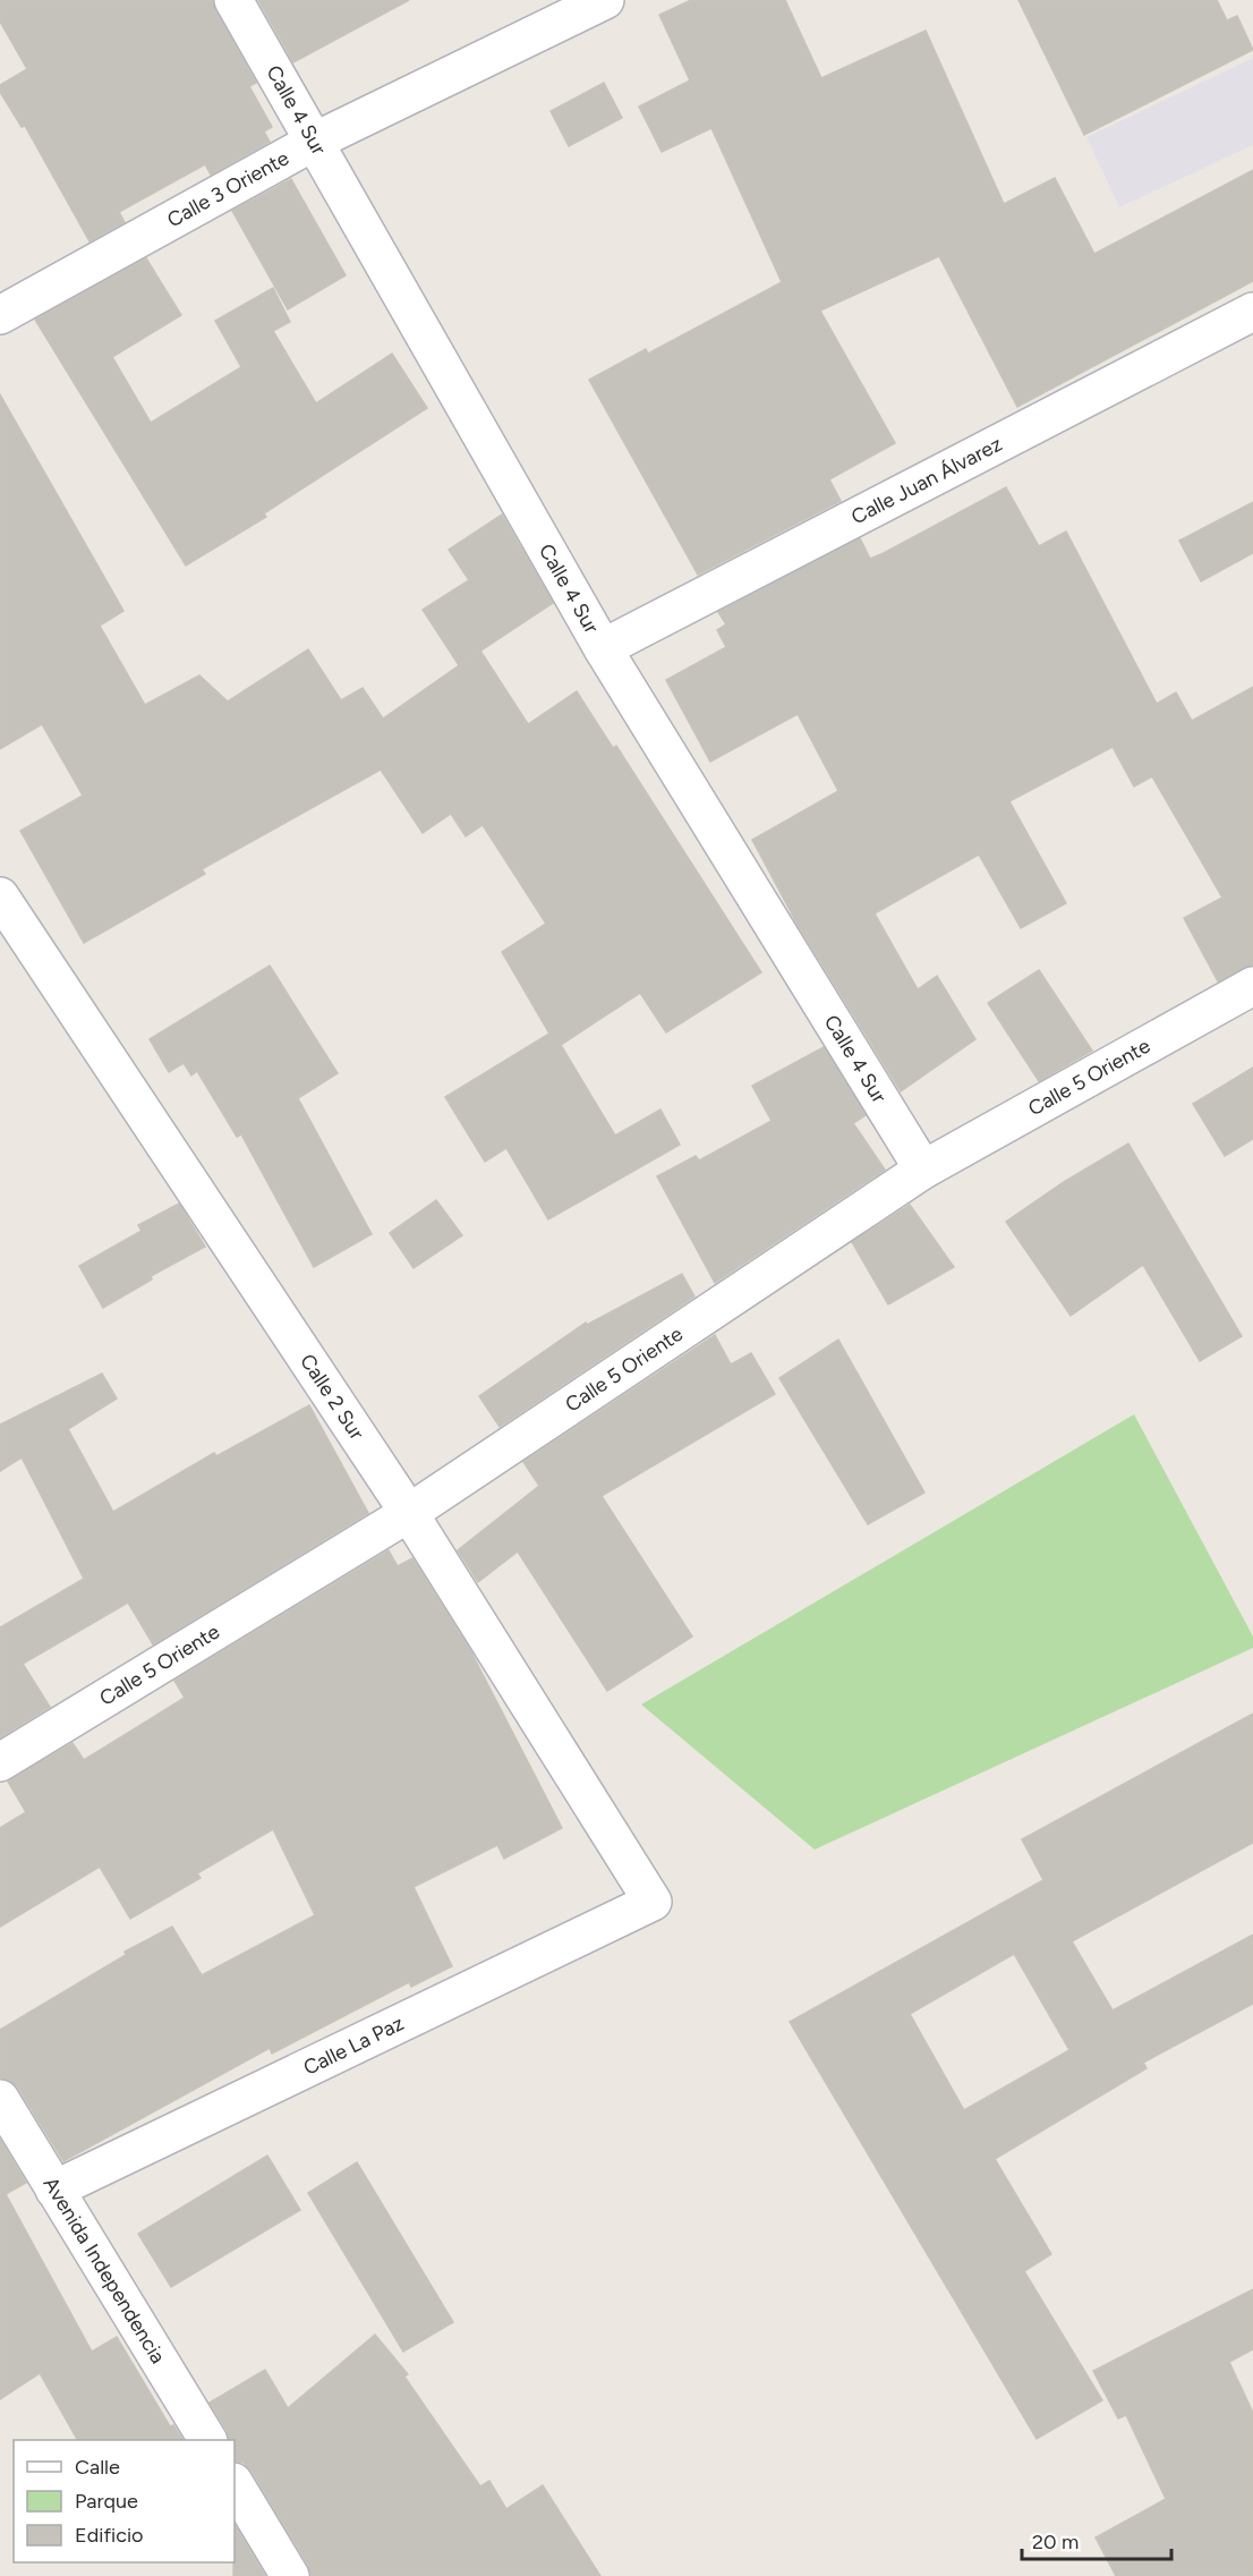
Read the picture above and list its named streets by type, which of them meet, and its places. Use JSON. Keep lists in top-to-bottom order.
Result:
{
  "streets": {
    "street": [
      "Calle 4 Sur",
      "Calle 3 Oriente",
      "Calle Juan Álvarez",
      "Calle 5 Oriente",
      "Calle 2 Sur",
      "Calle La Paz",
      "Avenida Independencia"
    ]
  },
  "crossings": [
    ["Calle 4 Sur", "Calle 3 Oriente"],
    ["Calle 4 Sur", "Calle Juan Álvarez"],
    ["Calle 4 Sur", "Calle 5 Oriente"],
    ["Calle 5 Oriente", "Calle 2 Sur"],
    ["Calle 2 Sur", "Calle La Paz"],
    ["Calle La Paz", "Avenida Independencia"]
  ],
  "legend": ["Calle", "Parque", "Edificio"],
  "scale_bar": "20 m"
}
